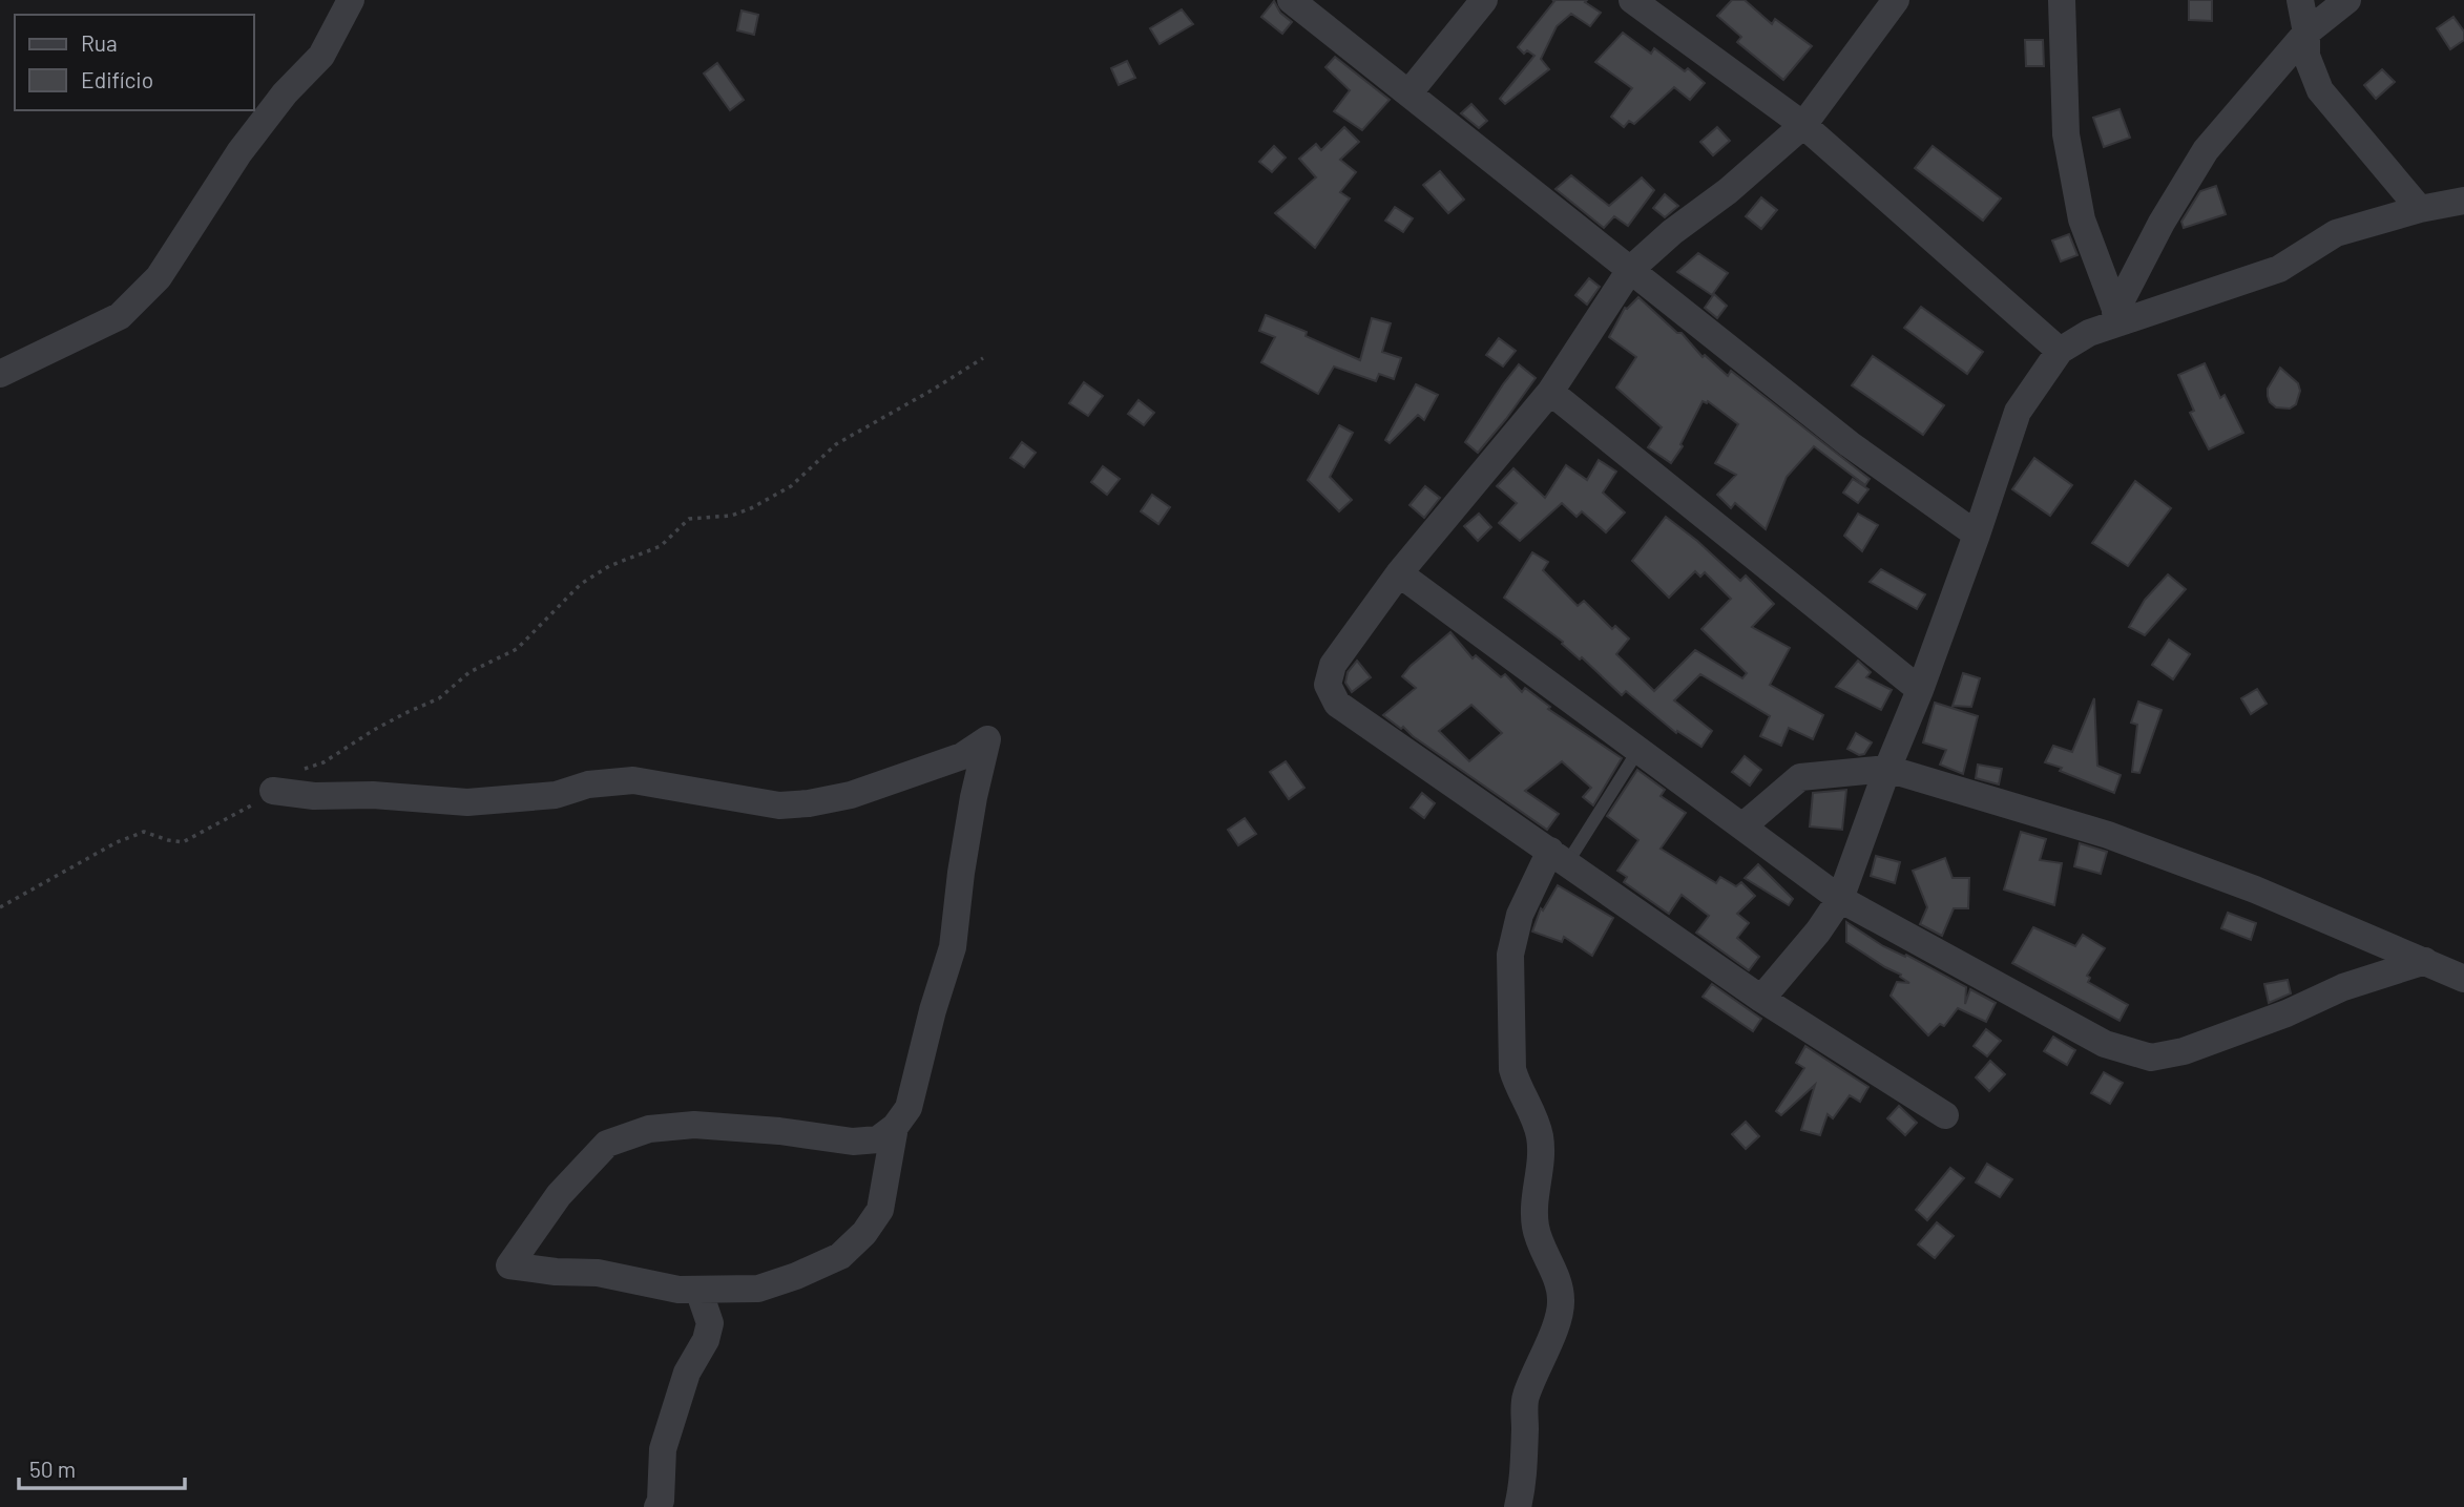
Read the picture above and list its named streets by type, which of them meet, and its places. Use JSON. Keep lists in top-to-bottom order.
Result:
{
  "legend": ["Rua", "Edifício"],
  "scale_bar": "50 m"
}
